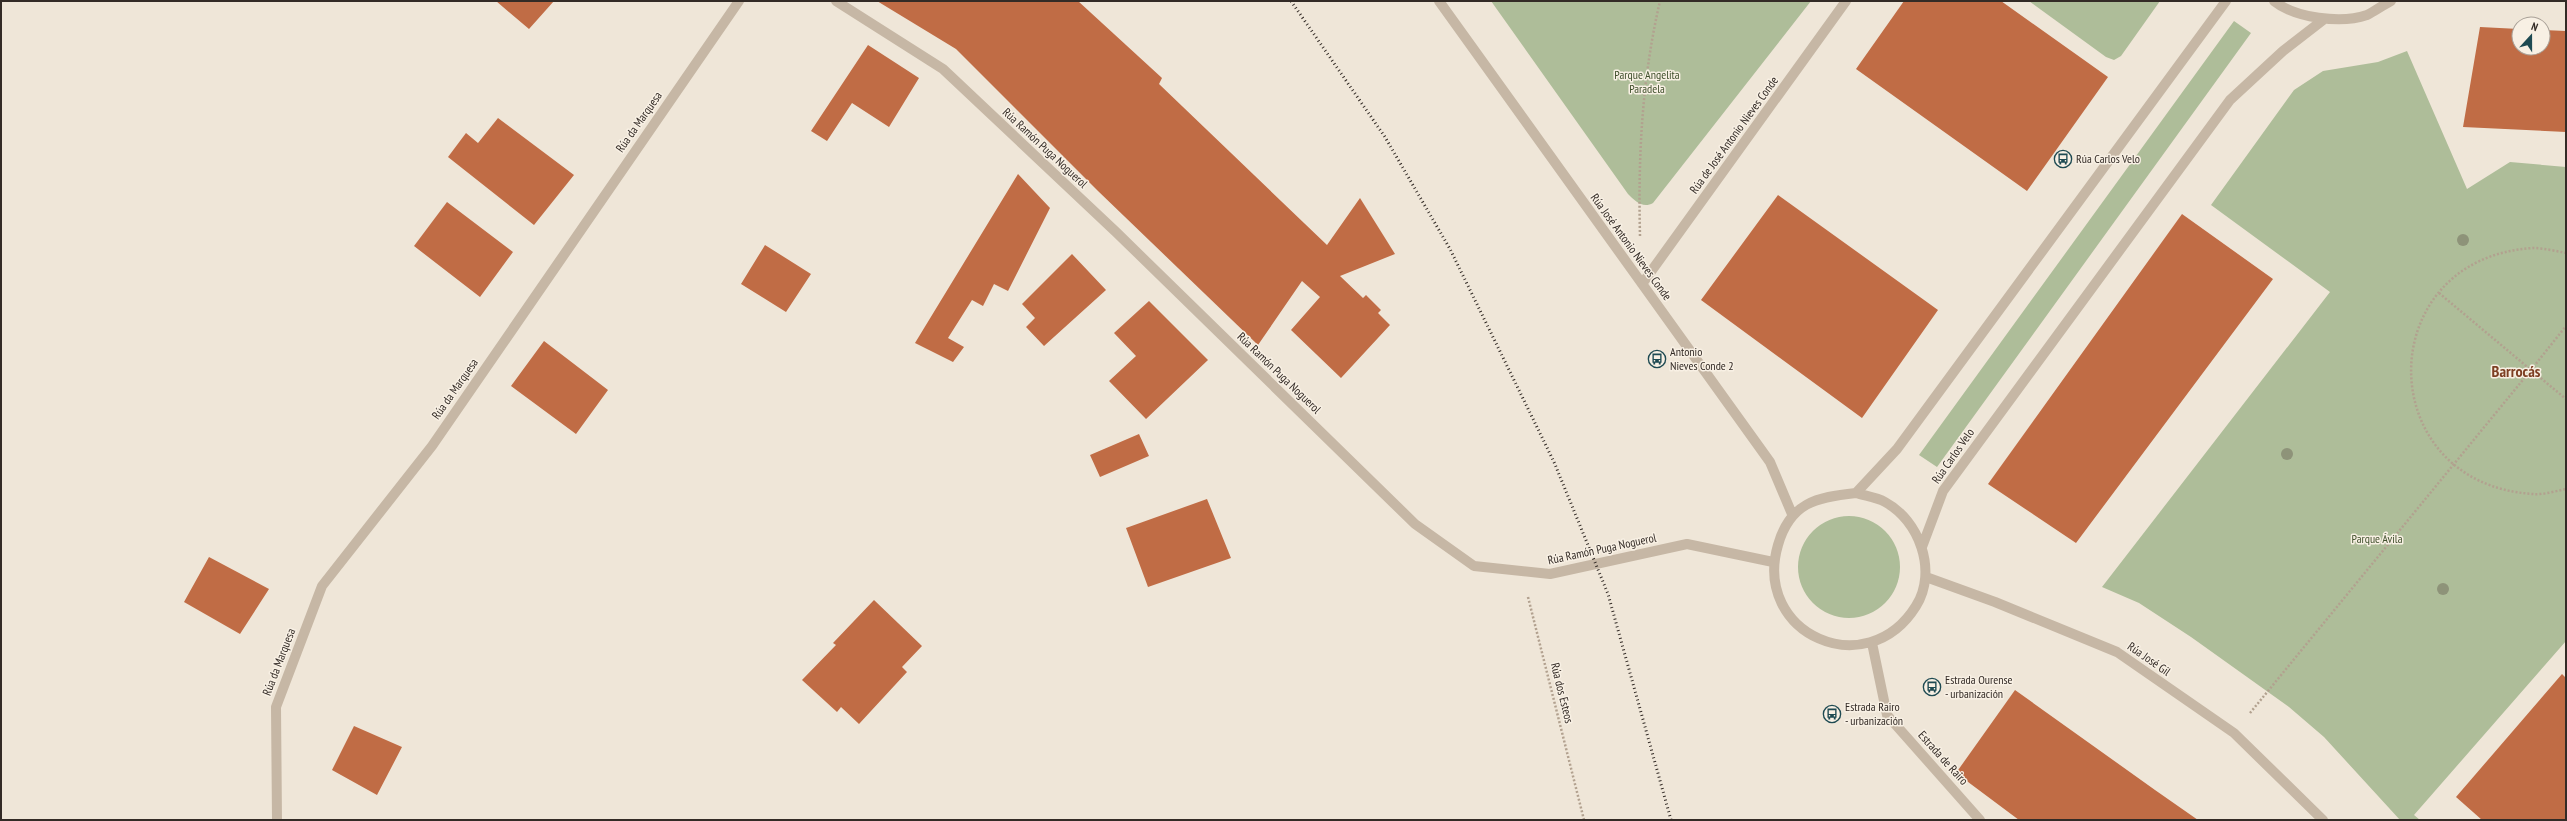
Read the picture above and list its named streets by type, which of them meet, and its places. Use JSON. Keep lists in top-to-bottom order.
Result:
{
  "streets": {
    "street": [
      "Rúa da Marquesa",
      "Rúa de José Antonio Nieves Conde",
      "Rúa Ramón Puga Noguerol",
      "Rúa José Antonio Nieves Conde",
      "Rúa Carlos Velo",
      "Rúa José Gil",
      "Estrada de Rairo"
    ],
    "path": ["Rúa dos Esteos"]
  },
  "crossings": [
    ["Rúa de José Antonio Nieves Conde", "Rúa José Antonio Nieves Conde"],
    ["Rúa Ramón Puga Noguerol", "Rúa dos Esteos"]
  ],
  "districts": ["Barrocás"],
  "parks": ["Parque Angelita Paradela", "Parque Ávila"],
  "places": {
    "bus stop": [
      "Rúa Carlos Velo",
      "Antonio Nieves Conde 2",
      "Estrada Ourense - urbanización",
      "Estrada Rairo - urbanización"
    ]
  },
  "north": "top"
}
